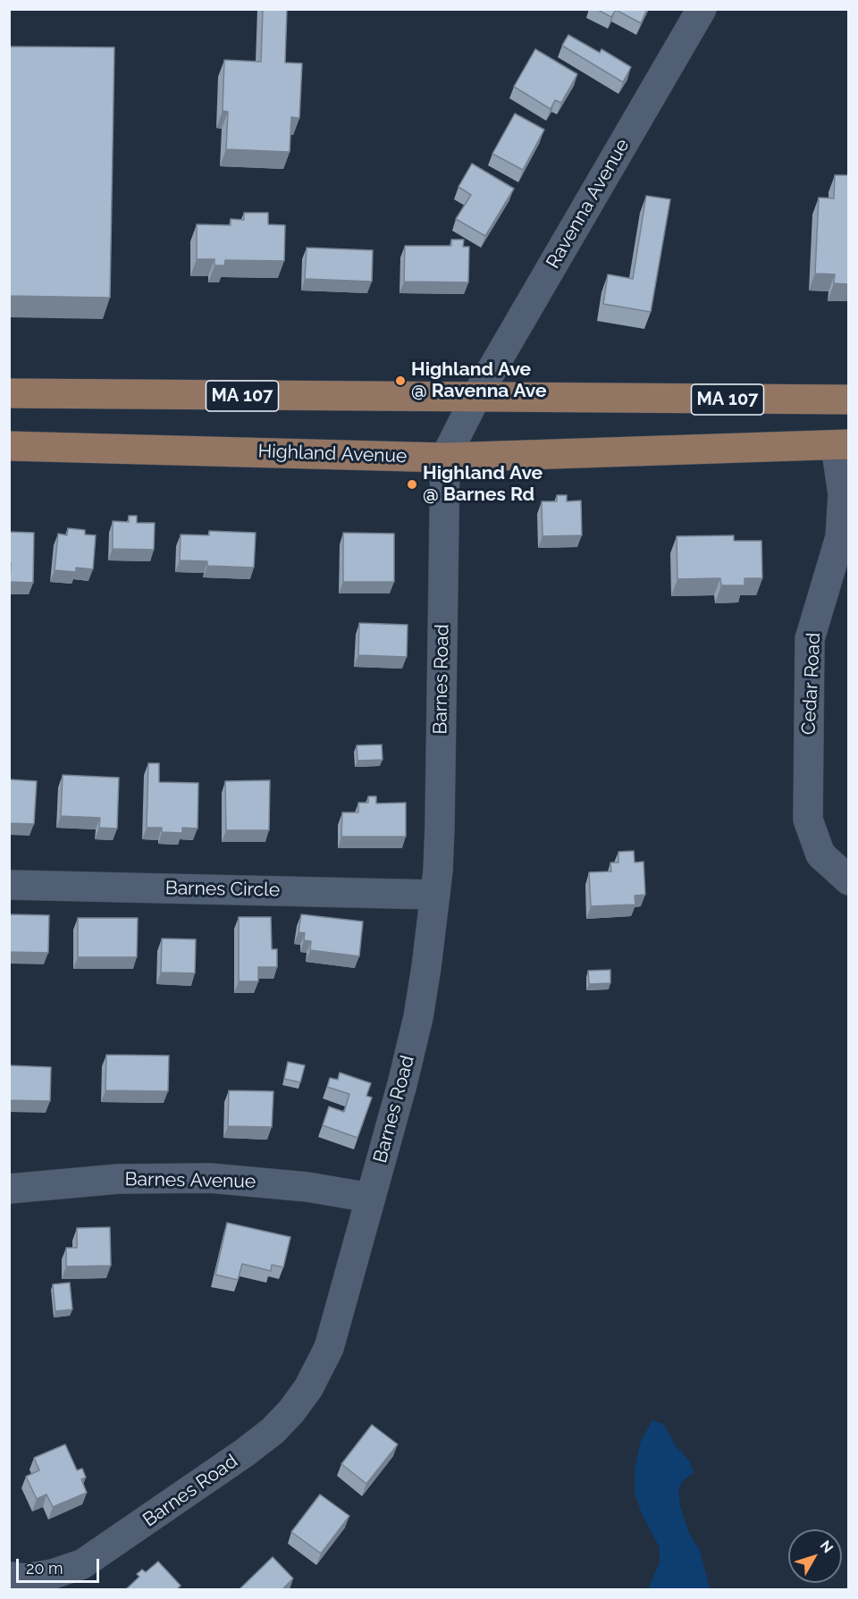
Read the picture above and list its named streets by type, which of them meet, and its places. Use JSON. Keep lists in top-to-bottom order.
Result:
{
  "streets": {
    "main road": ["MA 107", "Highland Avenue"],
    "street": [
      "Ravenna Avenue",
      "Barnes Road",
      "Cedar Road",
      "Barnes Circle",
      "Barnes Avenue"
    ]
  },
  "crossings": [
    ["Ravenna Avenue", "MA 107"],
    ["Ravenna Avenue", "Highland Avenue"],
    ["Ravenna Avenue", "Barnes Road"],
    ["Highland Avenue", "Barnes Road"],
    ["Highland Avenue", "Cedar Road"],
    ["Barnes Road", "Barnes Circle"],
    ["Barnes Road", "Barnes Avenue"]
  ],
  "places": ["Highland Ave @ Ravenna Ave", "Highland Ave @ Barnes Rd"],
  "scale_bar": "20 m",
  "north": "top right"
}
